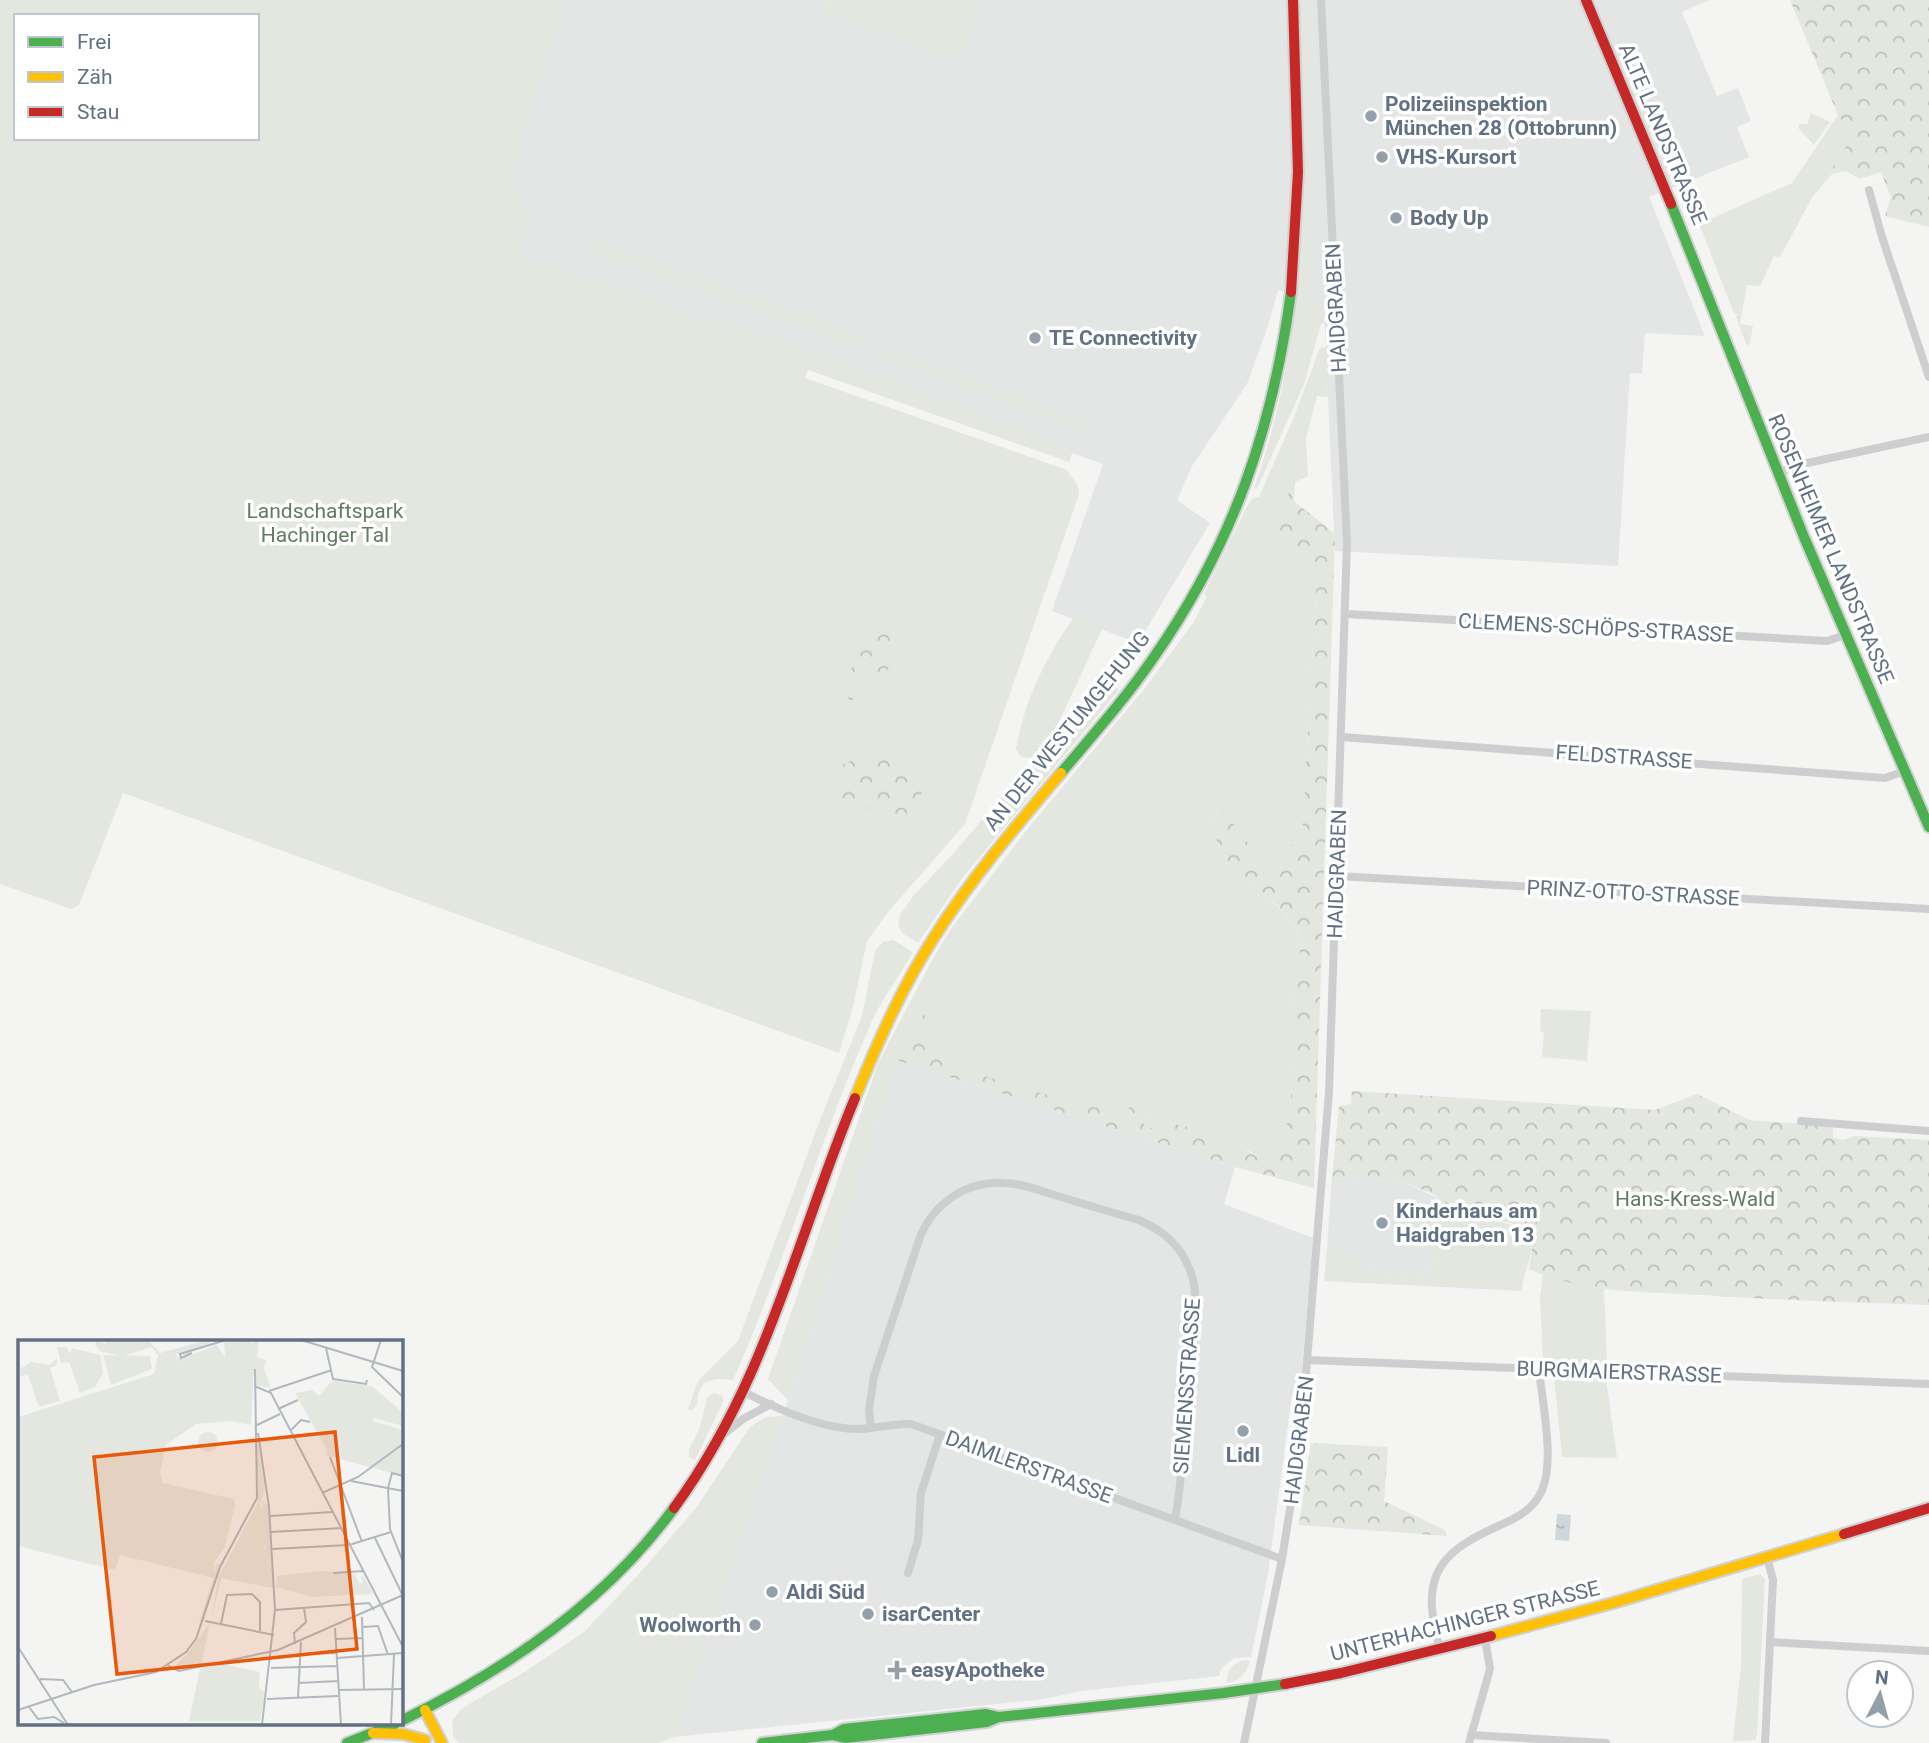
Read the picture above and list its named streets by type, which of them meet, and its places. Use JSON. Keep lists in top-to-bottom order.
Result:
{
  "streets": {
    "main road": [
      "ALTE LANDSTRASSE",
      "ROSENHEIMER LANDSTRASSE",
      "AN DER WESTUMGEHUNG",
      "UNTERHACHINGER STRASSE"
    ],
    "street": [
      "HAIDGRABEN",
      "CLEMENS-SCHÖPS-STRASSE",
      "FELDSTRASSE",
      "PRINZ-OTTO-STRASSE",
      "BURGMAIERSTRASSE",
      "SIEMENSSTRASSE",
      "DAIMLERSTRASSE"
    ]
  },
  "crossings": [
    ["ALTE LANDSTRASSE", "ROSENHEIMER LANDSTRASSE"],
    ["HAIDGRABEN", "CLEMENS-SCHÖPS-STRASSE"],
    ["HAIDGRABEN", "FELDSTRASSE"],
    ["HAIDGRABEN", "PRINZ-OTTO-STRASSE"],
    ["HAIDGRABEN", "BURGMAIERSTRASSE"],
    ["HAIDGRABEN", "DAIMLERSTRASSE"],
    ["HAIDGRABEN", "UNTERHACHINGER STRASSE"],
    ["ROSENHEIMER LANDSTRASSE", "CLEMENS-SCHÖPS-STRASSE"],
    ["ROSENHEIMER LANDSTRASSE", "FELDSTRASSE"],
    ["AN DER WESTUMGEHUNG", "DAIMLERSTRASSE"],
    ["SIEMENSSTRASSE", "DAIMLERSTRASSE"]
  ],
  "parks": ["Landschaftspark Hachinger Tal", "Hans-Kress-Wald"],
  "places": {
    "other": [
      "Polizeiinspektion München 28 (Ottobrunn)",
      "VHS-Kursort",
      "Body Up",
      "TE Connectivity",
      "Kinderhaus am Haidgraben 13",
      "Lidl",
      "Aldi Süd",
      "isarCenter",
      "Woolworth"
    ],
    "health": ["easyApotheke"]
  },
  "legend": ["Frei", "Zäh", "Stau"],
  "north": "top"
}
